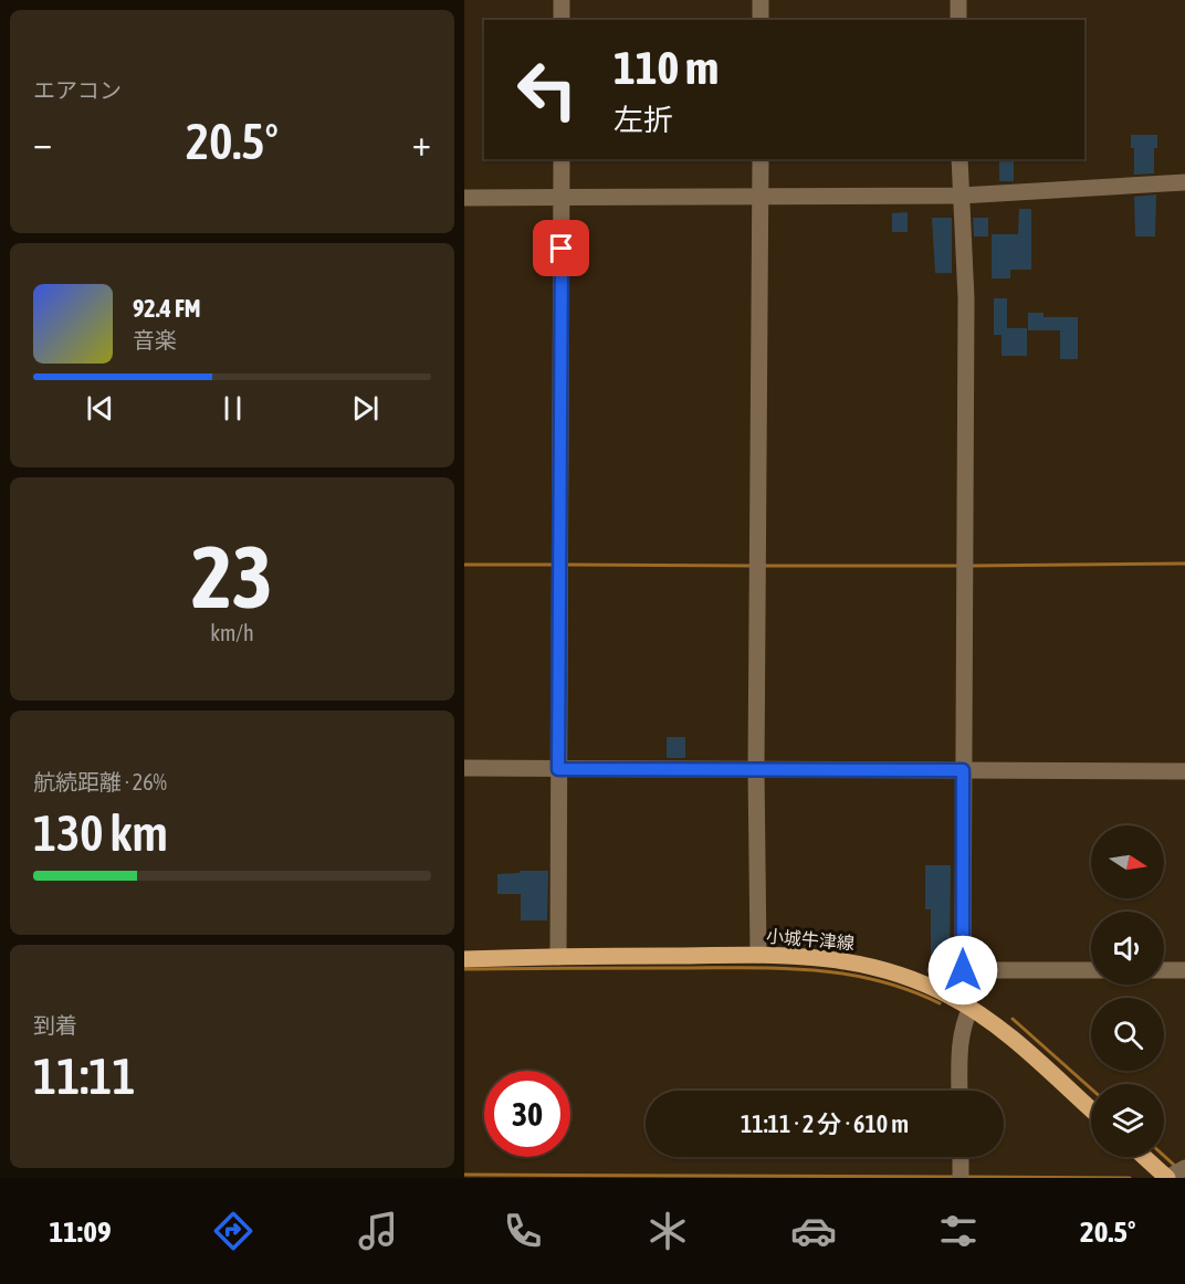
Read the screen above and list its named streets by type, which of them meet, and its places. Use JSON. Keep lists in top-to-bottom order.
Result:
{
  "streets": {
    "main road": ["小城牛津線"]
  },
  "north": "right",
  "page": {
    "tile": [
      "エアコン",
      ["23", "km/h"],
      ["航続距離 · 26%", "130 km"],
      ["到着", "11:11"]
    ],
    "turn": ["110 m", "左折"],
    "heat": ["−", "20.5°", "+"],
    "song": ["92.4 FM", "音楽"],
    "limit": "30",
    "trip": "11:11 · 2 分 · 610 m",
    "tabs": ["11:09", "20.5°"]
  }
}
